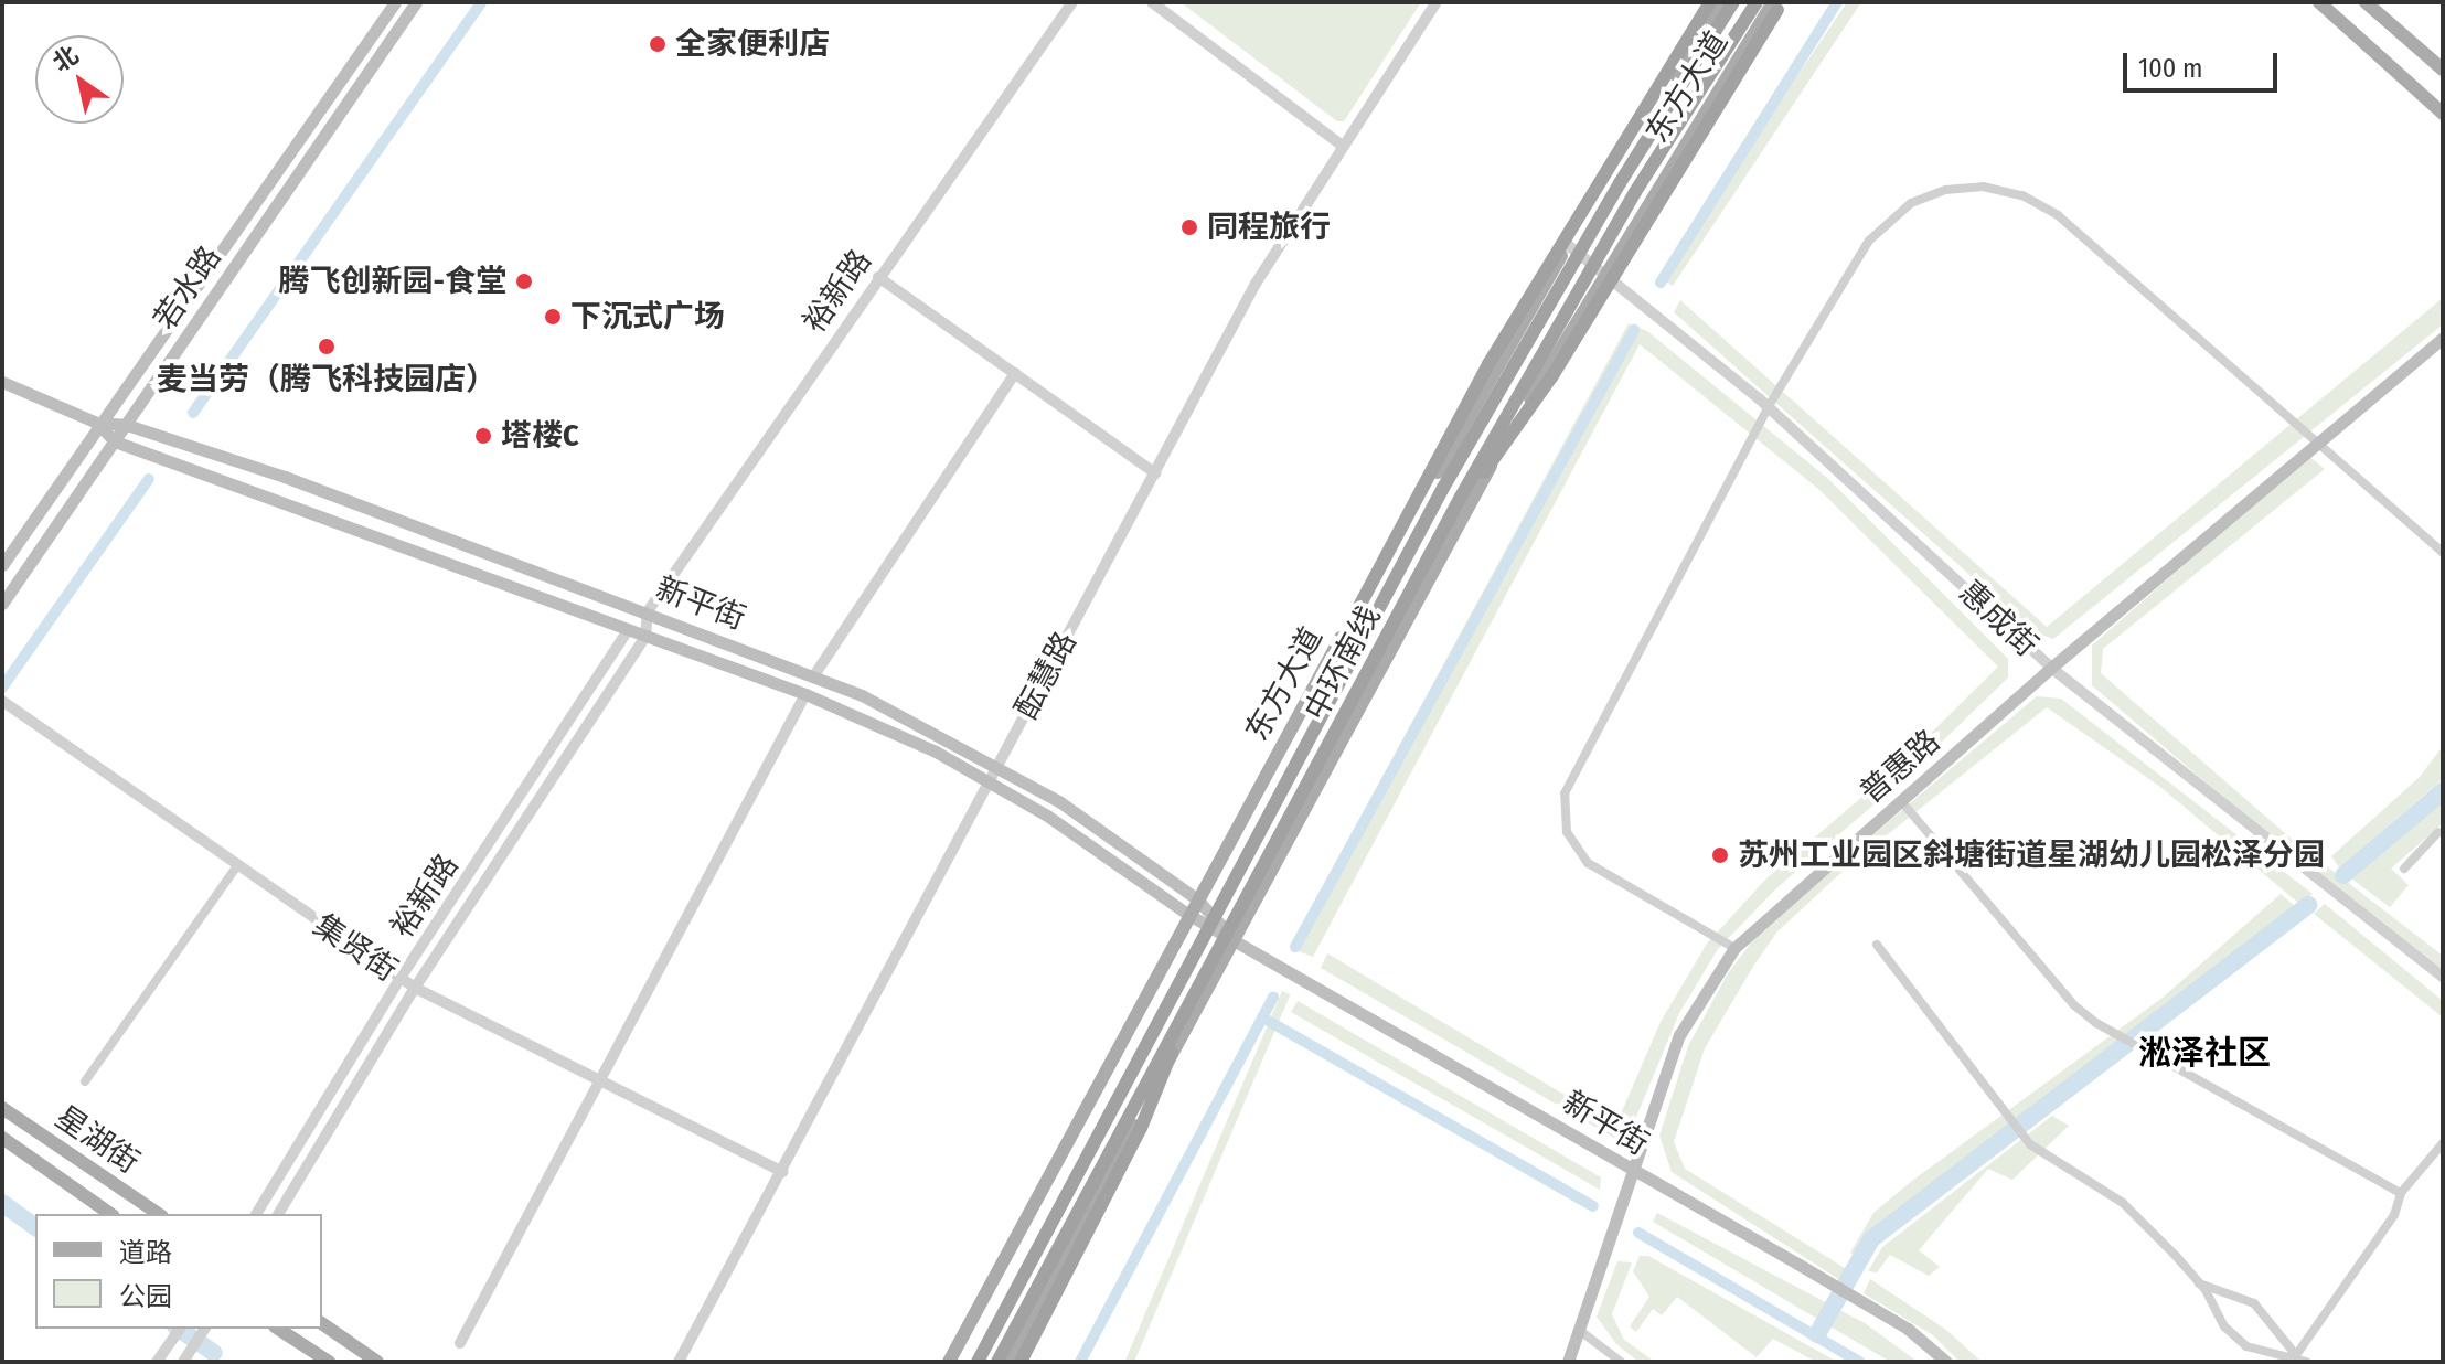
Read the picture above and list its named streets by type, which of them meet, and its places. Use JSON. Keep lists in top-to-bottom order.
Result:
{
  "streets": {
    "highway": ["中环南线"],
    "main road": [
      "东方大道",
      "若水路",
      "裕新路",
      "新平街",
      "普惠路",
      "星湖街"
    ],
    "street": ["惠成街", "酝慧路", "集贤街"]
  },
  "crossings": [
    ["东方大道", "新平街"],
    ["东方大道", "惠成街"],
    ["若水路", "新平街"],
    ["裕新路", "新平街"],
    ["裕新路", "集贤街"],
    ["新平街", "酝慧路"],
    ["新平街", "普惠路"],
    ["惠成街", "普惠路"],
    ["酝慧路", "集贤街"]
  ],
  "districts": ["淞泽社区"],
  "places": [
    "全家便利店",
    "同程旅行",
    "腾飞创新园-食堂",
    "下沉式广场",
    "麦当劳（腾飞科技园店）",
    "塔楼C",
    "苏州工业园区斜塘街道星湖幼儿园松泽分园"
  ],
  "legend": ["道路", "公园"],
  "scale_bar": "100 m",
  "north": "top left"
}
